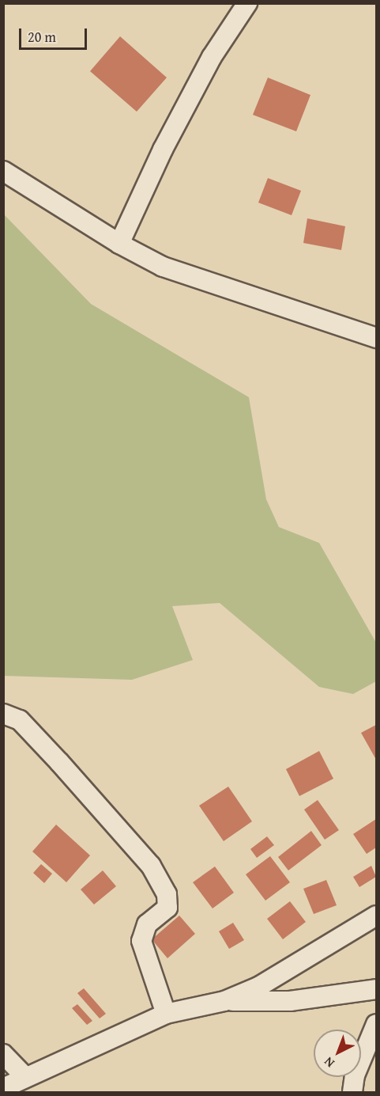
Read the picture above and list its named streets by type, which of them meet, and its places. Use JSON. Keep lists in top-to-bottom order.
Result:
{
  "scale_bar": "20 m",
  "north": "bottom left"
}
